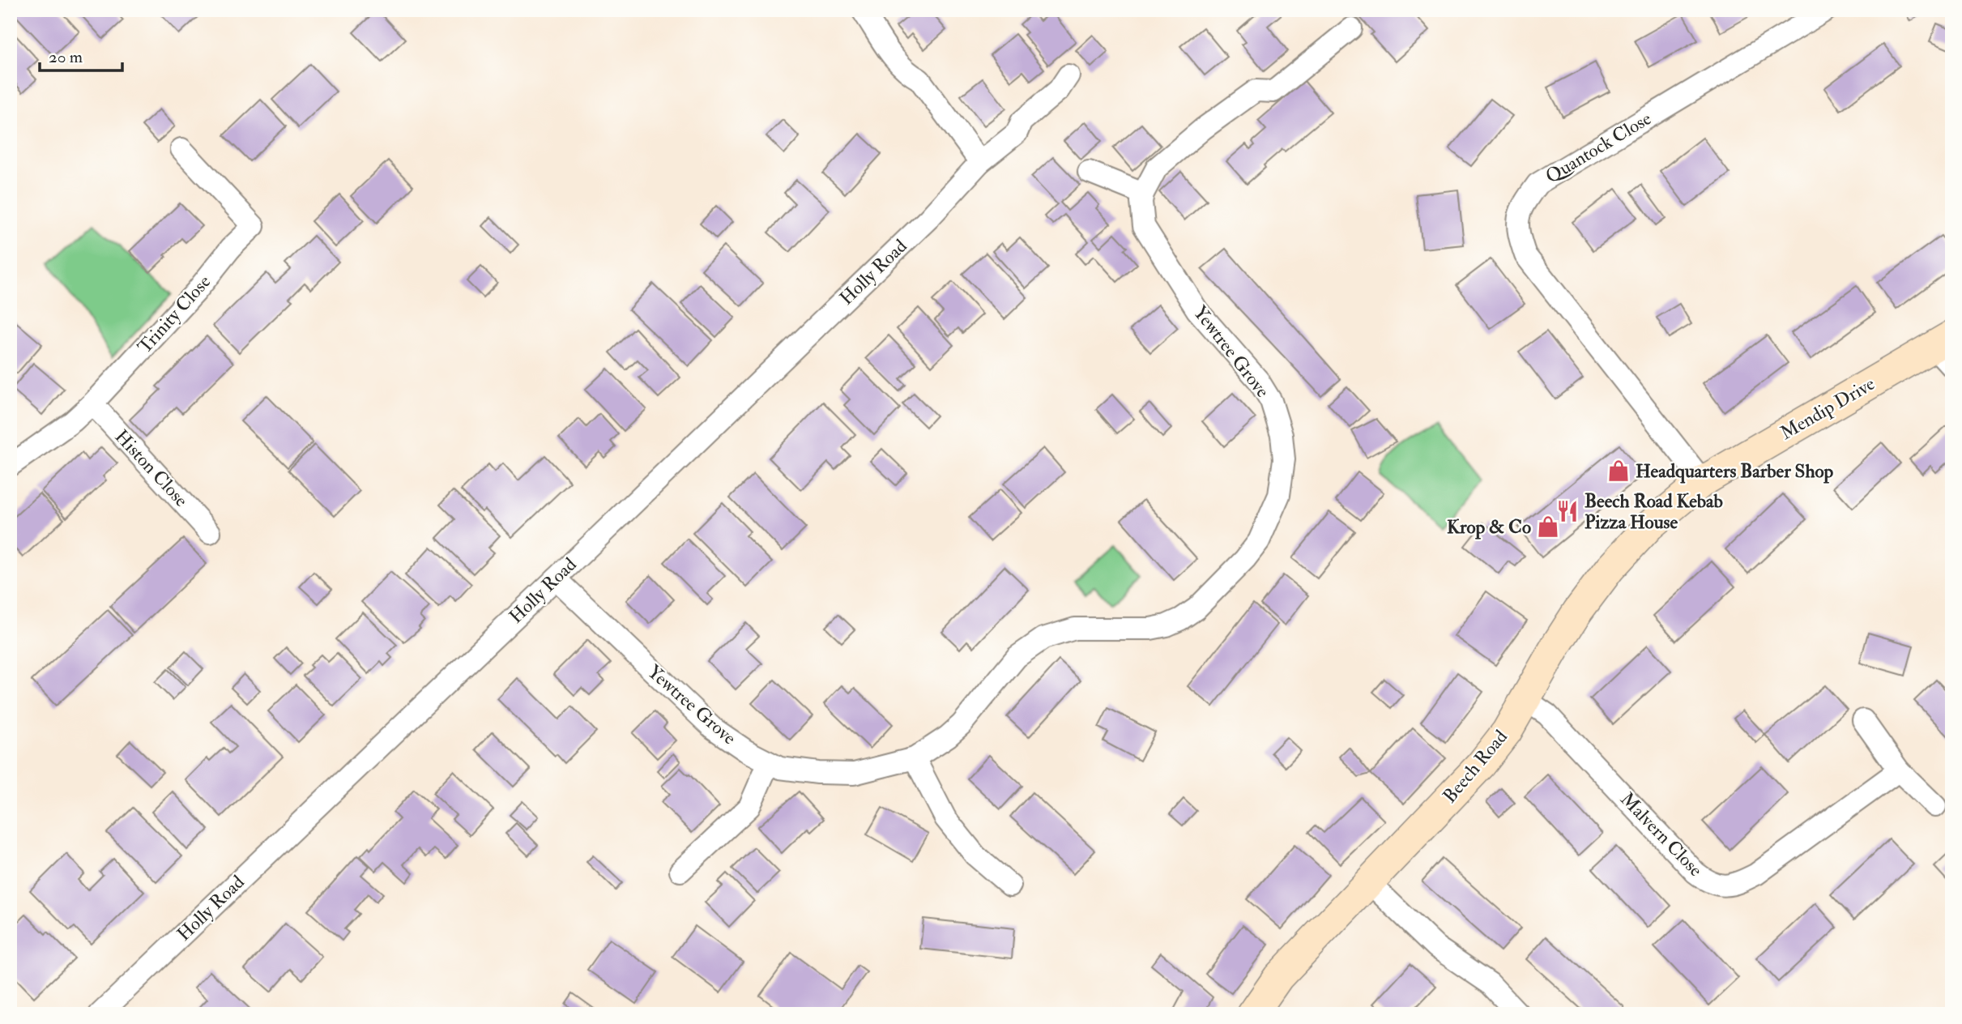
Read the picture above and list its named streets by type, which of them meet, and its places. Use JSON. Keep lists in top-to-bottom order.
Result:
{
  "streets": {
    "street": [
      "Quantock Close",
      "Holly Road",
      "Trinity Close",
      "Yewtree Grove",
      "Mendip Drive",
      "Histon Close",
      "Beech Road",
      "Malvern Close"
    ]
  },
  "crossings": [
    ["Quantock Close", "Mendip Drive"],
    ["Quantock Close", "Beech Road"],
    ["Holly Road", "Yewtree Grove"],
    ["Trinity Close", "Histon Close"],
    ["Mendip Drive", "Beech Road"],
    ["Beech Road", "Malvern Close"]
  ],
  "places": {
    "shop": ["Headquarters Barber Shop", "Krop & Co"],
    "restaurant": ["Beech Road Kebab Pizza House"]
  },
  "scale_bar": "20 m"
}
